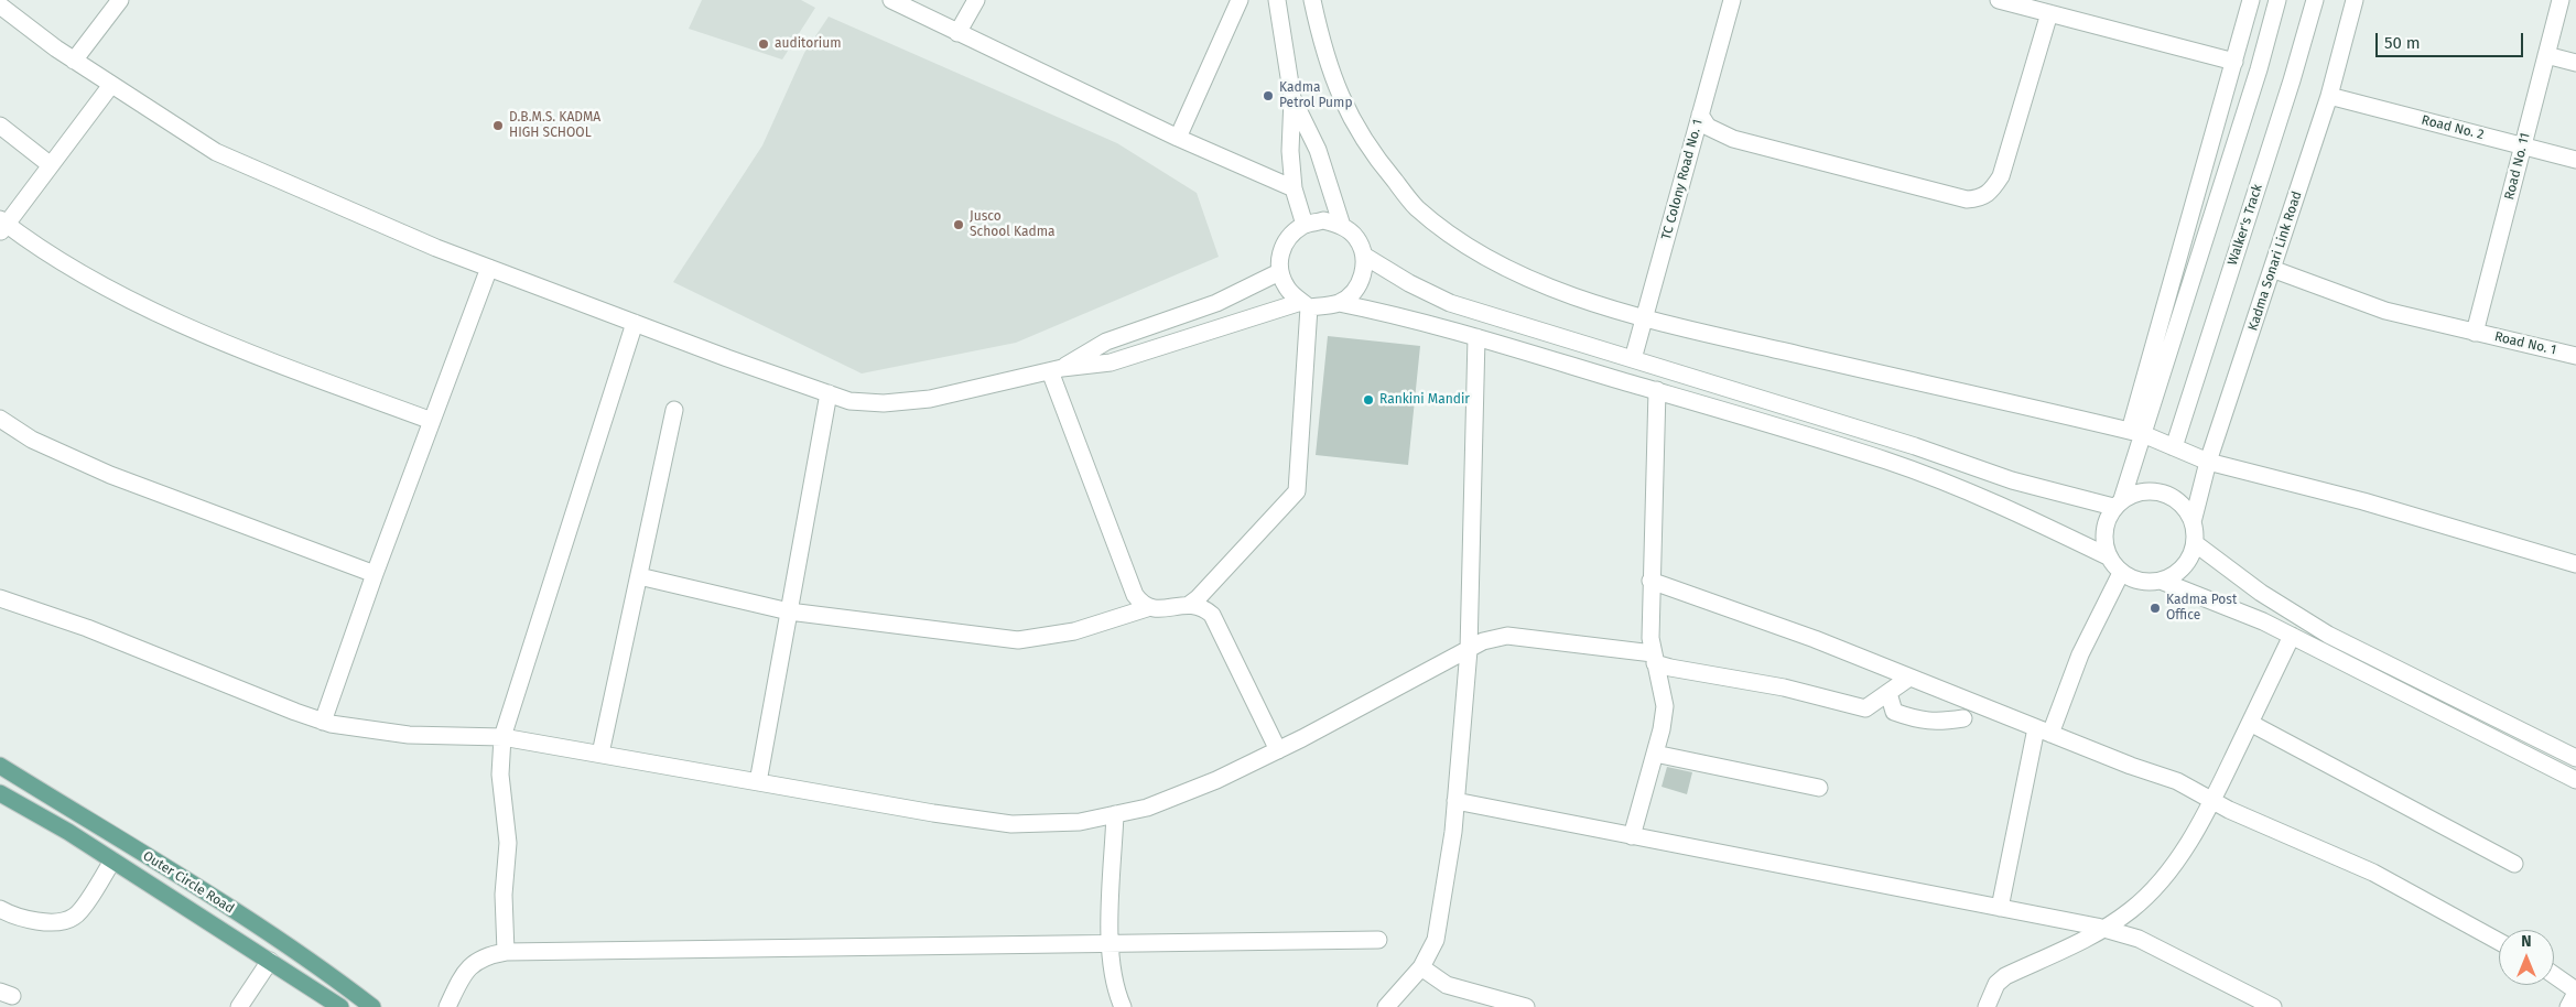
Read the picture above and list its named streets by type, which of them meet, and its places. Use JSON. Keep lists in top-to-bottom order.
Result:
{
  "streets": {
    "main road": ["Outer Circle Road"],
    "street": [
      "Road No. 2",
      "Road No. 11",
      "TC Colony Road No. 1",
      "Walker's Track",
      "Kadma Sonari Link Road",
      "Road No. 1"
    ]
  },
  "crossings": [
    ["Road No. 2", "Road No. 11"],
    ["Road No. 2", "Kadma Sonari Link Road"],
    ["Road No. 11", "Road No. 1"],
    ["Kadma Sonari Link Road", "Road No. 1"]
  ],
  "places": [
    "auditorium",
    "Kadma Petrol Pump",
    "D.B.M.S. KADMA HIGH SCHOOL",
    "Jusco School Kadma",
    "Rankini Mandir",
    "Kadma Post Office"
  ],
  "scale_bar": "50 m",
  "north": "top"
}
